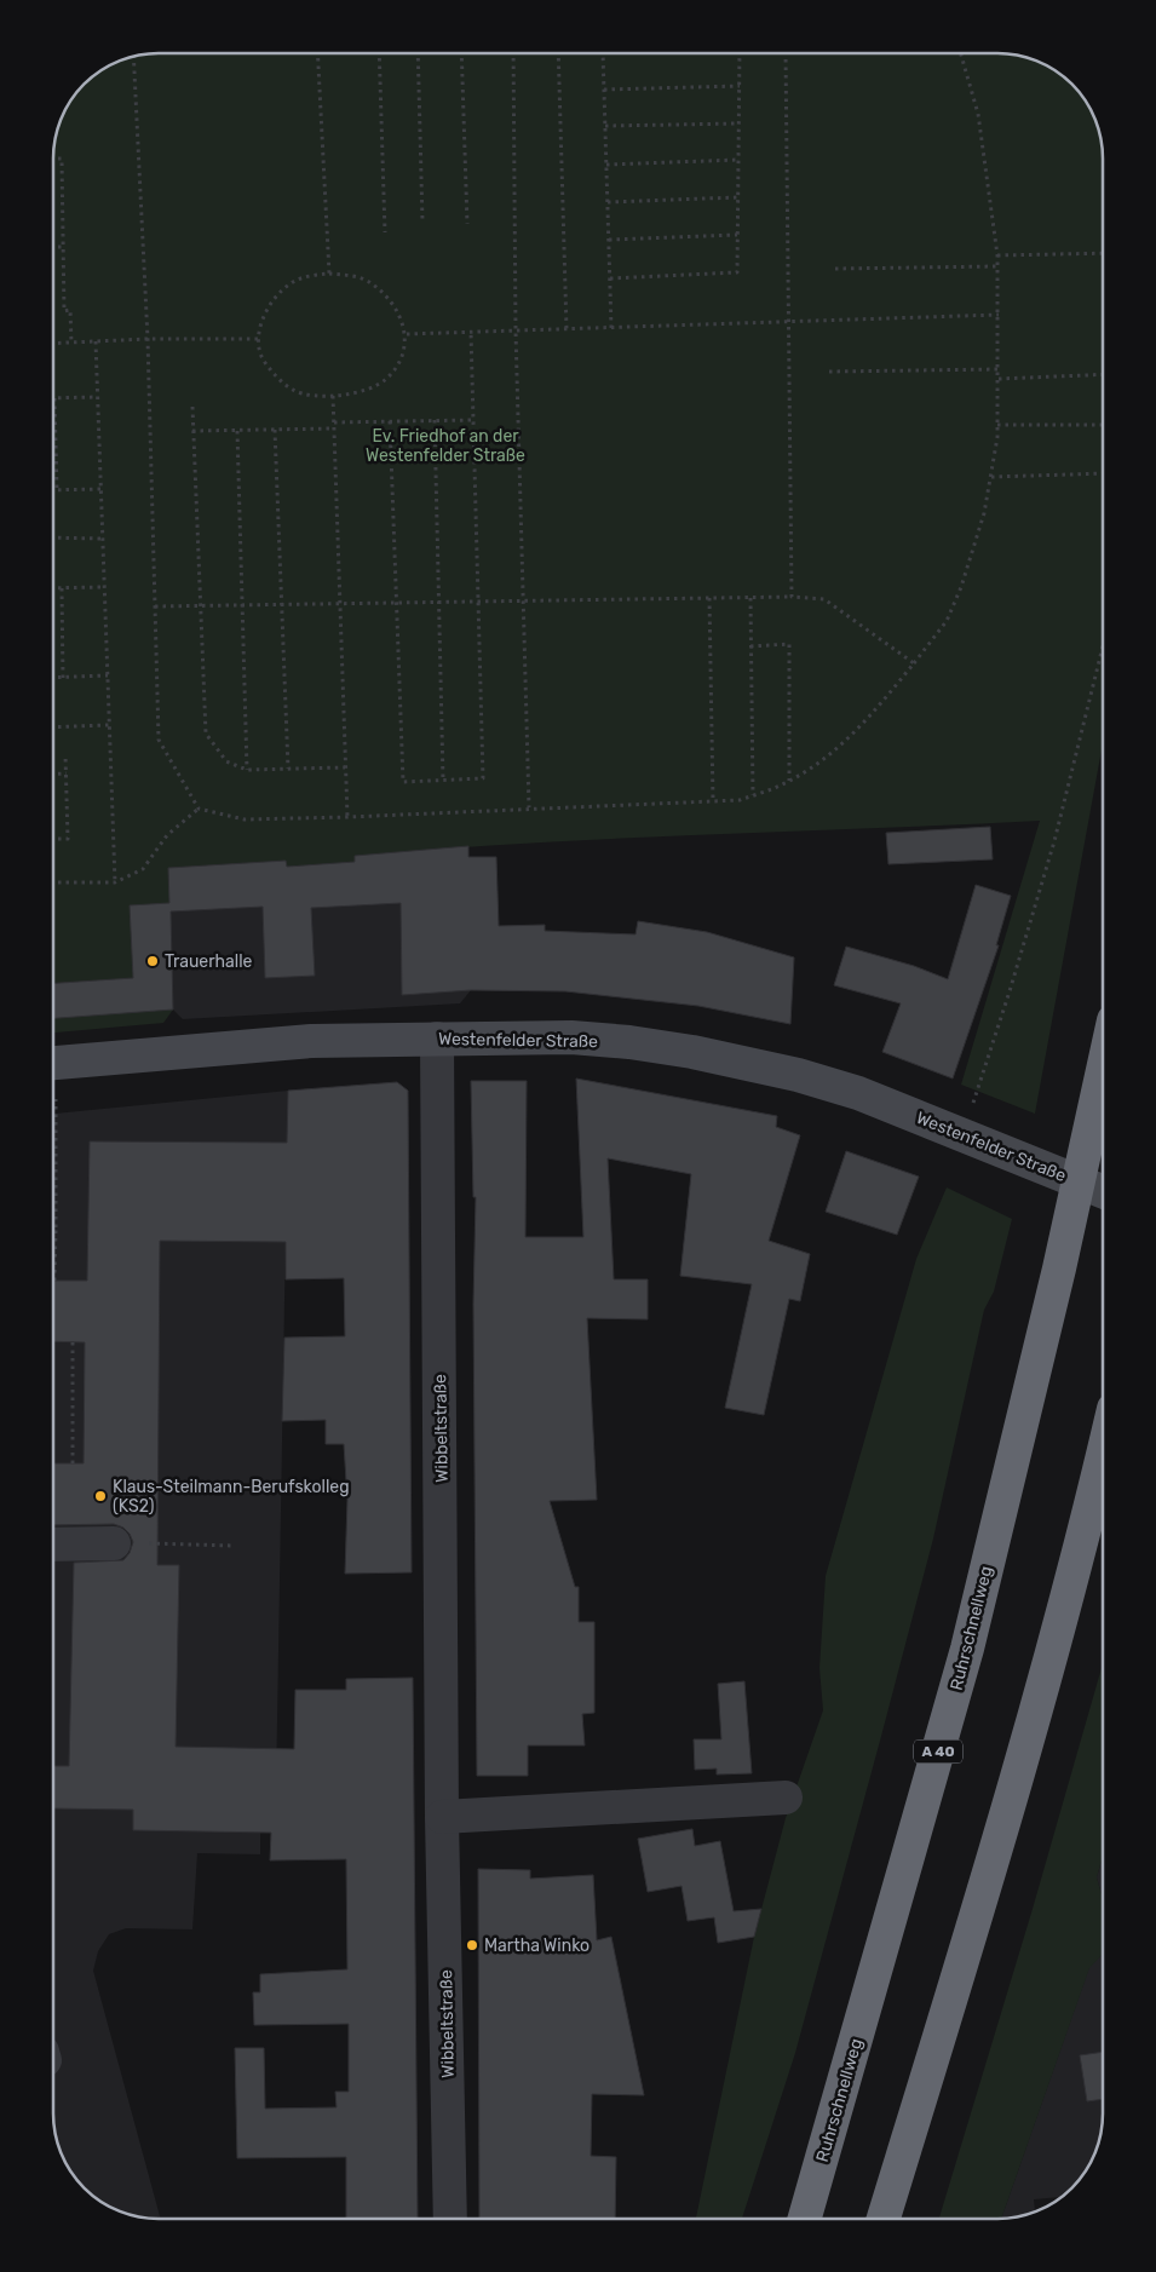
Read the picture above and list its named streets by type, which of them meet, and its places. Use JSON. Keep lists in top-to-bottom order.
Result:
{
  "streets": {
    "highway": ["Ruhrschnellweg", "A 40"],
    "street": ["Westenfelder Straße", "Wibbeltstraße"]
  },
  "crossings": [
    ["Westenfelder Straße", "Wibbeltstraße"]
  ],
  "parks": ["Ev. Friedhof an der Westenfelder Straße"],
  "places": ["Trauerhalle", "Klaus-Steilmann-Berufskolleg (KS2)", "Martha Winko"]
}
